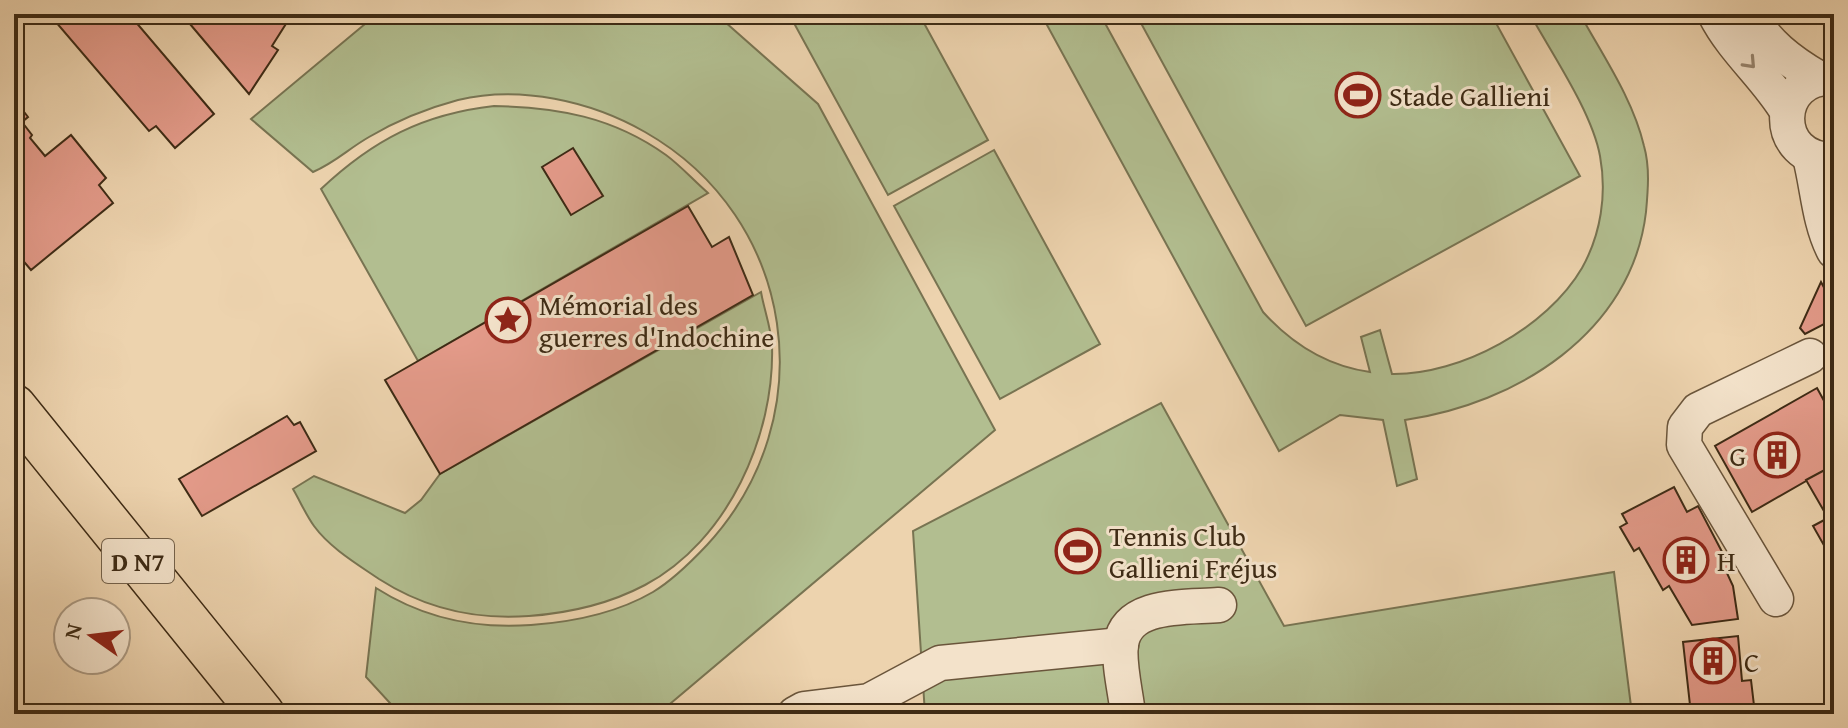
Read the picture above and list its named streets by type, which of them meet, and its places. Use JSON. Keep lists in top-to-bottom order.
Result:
{
  "streets": {
    "main road": ["D N7"]
  },
  "places": {
    "sports": ["Stade Gallieni", "Tennis Club Gallieni Fréjus"],
    "place": ["Mémorial des guerres d'Indochine"],
    "building": ["G", "H", "C"]
  },
  "north": "left"
}
